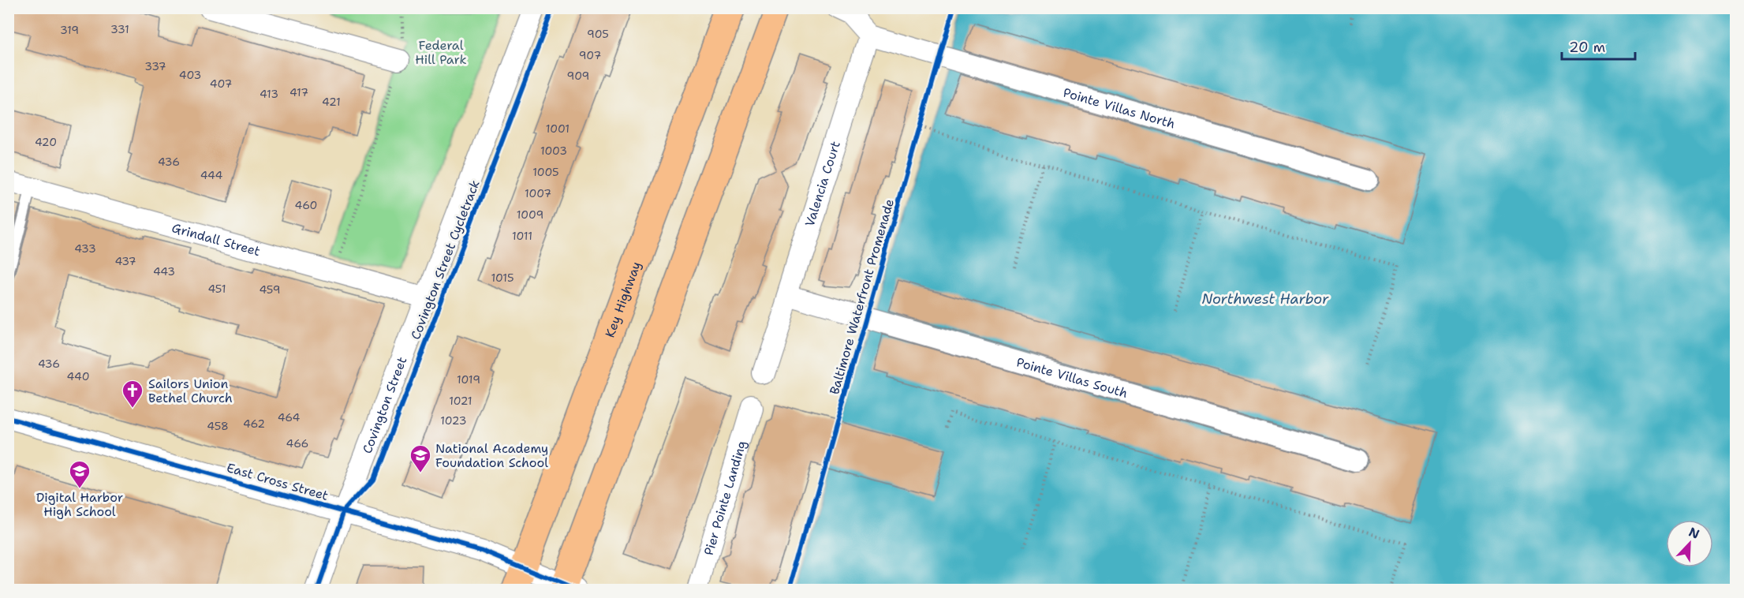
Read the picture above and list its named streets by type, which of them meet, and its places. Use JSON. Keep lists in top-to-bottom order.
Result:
{
  "streets": {
    "main road": ["Key Highway"],
    "street": [
      "Pointe Villas North",
      "Valencia Court",
      "Grindall Street",
      "Pointe Villas South",
      "Covington Street",
      "East Cross Street",
      "Pier Pointe Landing"
    ],
    "cycle path": ["Covington Street Cycletrack", "Baltimore Waterfront Promenade"]
  },
  "crossings": [
    ["Pointe Villas North", "Valencia Court"],
    ["Valencia Court", "Pointe Villas South"],
    ["Grindall Street", "Covington Street"],
    ["Key Highway", "East Cross Street"],
    ["Covington Street", "East Cross Street"]
  ],
  "water": ["Northwest Harbor"],
  "parks": ["Federal Hill Park"],
  "places": {
    "church": ["Sailors Union Bethel Church"],
    "school or university": ["National Academy Foundation School", "Digital Harbor High School"]
  },
  "house_numbers": [
    "331",
    "319",
    "905",
    "907",
    "337",
    "403",
    "909",
    "407",
    "417",
    "413",
    "421",
    "1001",
    "420",
    "1003",
    "436",
    "1005",
    "444",
    "1007",
    "460",
    "1009",
    "1011",
    "433",
    "437",
    "443",
    "1015",
    "451",
    "459",
    "436",
    "440",
    "1019",
    "1021",
    "464",
    "1023",
    "462",
    "458",
    "466"
  ],
  "scale_bar": "20 m",
  "north": "top right"
}
